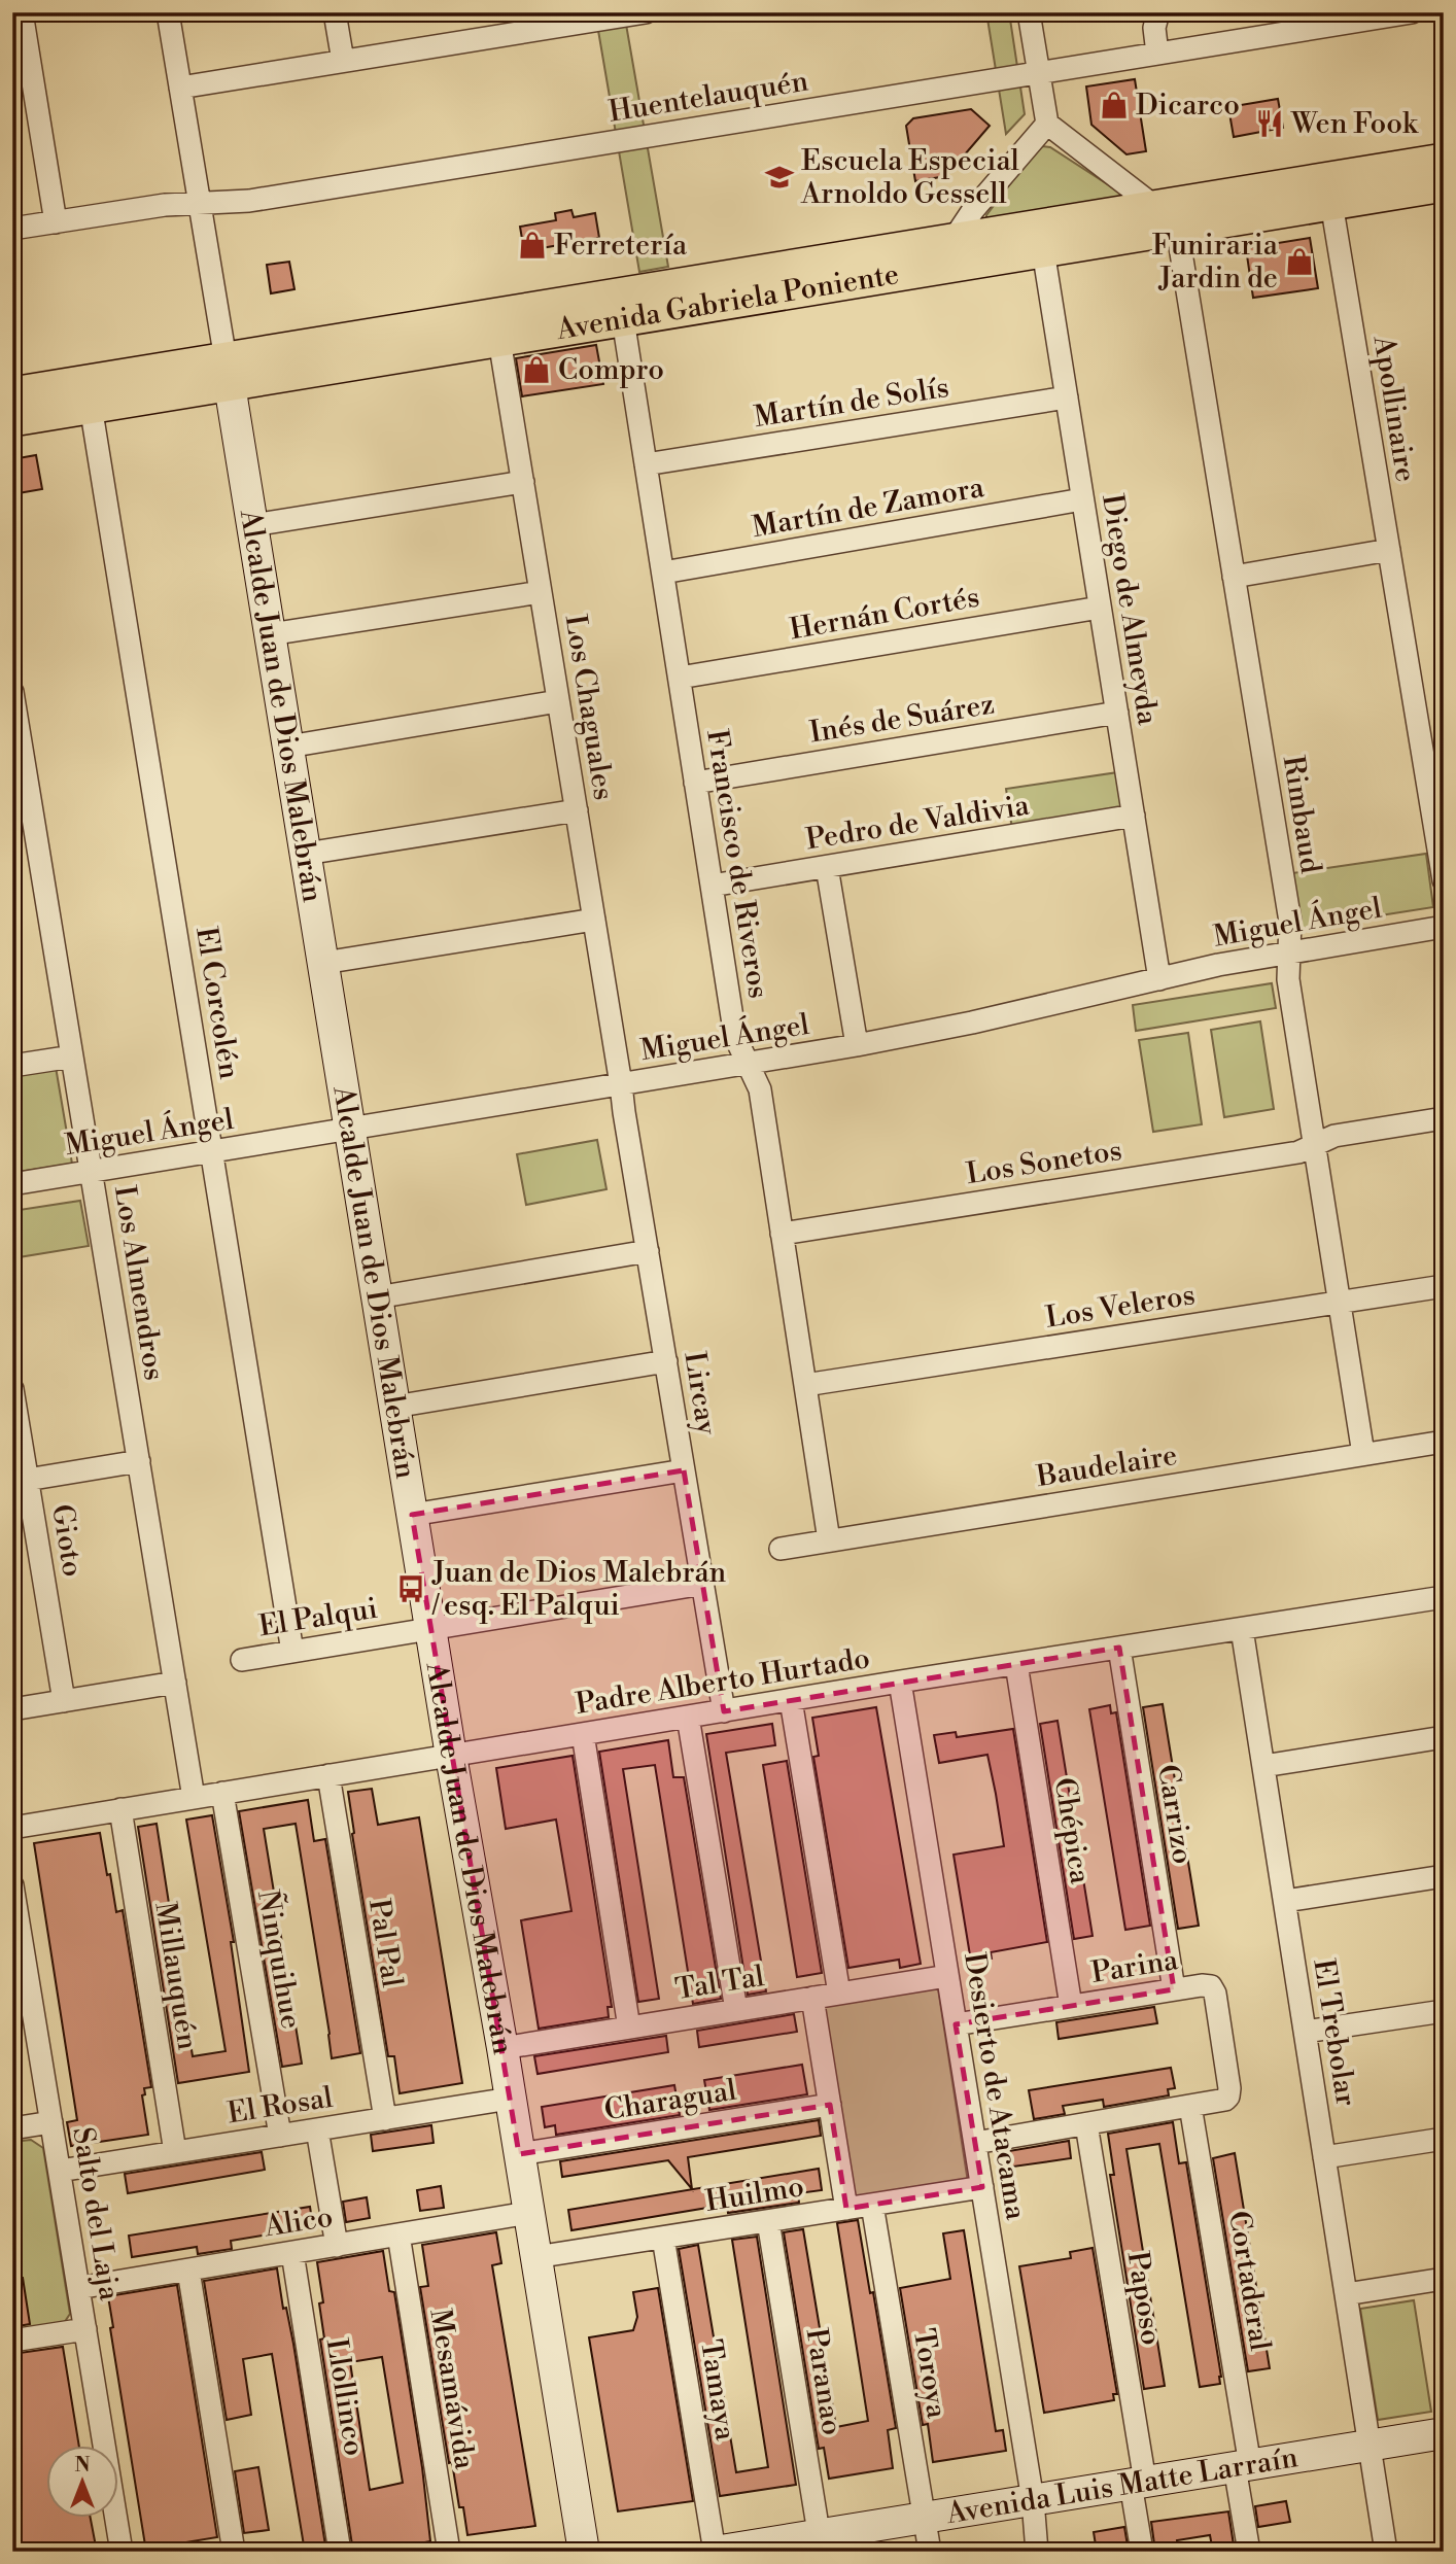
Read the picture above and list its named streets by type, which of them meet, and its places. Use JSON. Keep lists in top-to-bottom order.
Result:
{
  "streets": {
    "main road": ["Avenida Gabriela Poniente"],
    "street": [
      "Huentelauquén",
      "Martín de Solís",
      "Apollinaire",
      "Martín de Zamora",
      "Diego de Almeyda",
      "Hernán Cortés",
      "Alcalde Juan de Dios Malebrán",
      "Los Chaguales",
      "Inés de Suárez",
      "Rimbaud",
      "Pedro de Valdivia",
      "Francisco de Riveros",
      "Miguel Ángel",
      "El Corcolén",
      "Los Sonetos",
      "Los Almendros",
      "Los Veleros",
      "Lircay",
      "Baudelaire",
      "Gioto",
      "El Palqui",
      "Padre Alberto Hurtado",
      "Carrizo",
      "Chépica",
      "Pal Pal",
      "Ñinquihue",
      "Parina",
      "Millauquén",
      "Tal Tal",
      "El Trebolar",
      "Desierto de Atacama",
      "Charagual",
      "El Rosal",
      "Huilmo",
      "Salto del Laja",
      "Alico",
      "Cortaderal",
      "Paposo",
      "Toroya",
      "Paranao",
      "Mesamávida",
      "Tamaya",
      "Llollinco",
      "Avenida Luis Matte Larraín"
    ]
  },
  "crossings": [
    ["Huentelauquén", "Alcalde Juan de Dios Malebrán"],
    ["Avenida Gabriela Poniente", "Apollinaire"],
    ["Avenida Gabriela Poniente", "Diego de Almeyda"],
    ["Avenida Gabriela Poniente", "Alcalde Juan de Dios Malebrán"],
    ["Avenida Gabriela Poniente", "Los Chaguales"],
    ["Avenida Gabriela Poniente", "Rimbaud"],
    ["Avenida Gabriela Poniente", "Francisco de Riveros"],
    ["Avenida Gabriela Poniente", "El Corcolén"],
    ["Martín de Solís", "Diego de Almeyda"],
    ["Martín de Solís", "Francisco de Riveros"],
    ["Martín de Zamora", "Diego de Almeyda"],
    ["Martín de Zamora", "Francisco de Riveros"],
    ["Diego de Almeyda", "Hernán Cortés"],
    ["Diego de Almeyda", "Inés de Suárez"],
    ["Diego de Almeyda", "Pedro de Valdivia"],
    ["Diego de Almeyda", "Miguel Ángel"],
    ["Hernán Cortés", "Francisco de Riveros"],
    ["Alcalde Juan de Dios Malebrán", "Miguel Ángel"],
    ["Alcalde Juan de Dios Malebrán", "El Palqui"],
    ["Alcalde Juan de Dios Malebrán", "Padre Alberto Hurtado"],
    ["Alcalde Juan de Dios Malebrán", "Tal Tal"],
    ["Alcalde Juan de Dios Malebrán", "Charagual"],
    ["Alcalde Juan de Dios Malebrán", "El Rosal"],
    ["Alcalde Juan de Dios Malebrán", "Huilmo"],
    ["Alcalde Juan de Dios Malebrán", "Alico"],
    ["Los Chaguales", "Miguel Ángel"],
    ["Los Chaguales", "Lircay"],
    ["Inés de Suárez", "Francisco de Riveros"],
    ["Rimbaud", "Miguel Ángel"],
    ["Rimbaud", "Los Sonetos"],
    ["Rimbaud", "Los Veleros"],
    ["Rimbaud", "Baudelaire"],
    ["Pedro de Valdivia", "Francisco de Riveros"],
    ["Francisco de Riveros", "Miguel Ángel"],
    ["Francisco de Riveros", "Los Sonetos"],
    ["Francisco de Riveros", "Los Veleros"],
    ["Francisco de Riveros", "Baudelaire"],
    ["Miguel Ángel", "El Corcolén"],
    ["Miguel Ángel", "Los Almendros"],
    ["Miguel Ángel", "Lircay"],
    ["El Corcolén", "El Palqui"],
    ["Los Almendros", "Padre Alberto Hurtado"],
    ["Lircay", "El Palqui"],
    ["Lircay", "Padre Alberto Hurtado"],
    ["Padre Alberto Hurtado", "Carrizo"],
    ["Padre Alberto Hurtado", "Chépica"],
    ["Padre Alberto Hurtado", "Pal Pal"],
    ["Padre Alberto Hurtado", "Ñinquihue"],
    ["Padre Alberto Hurtado", "Millauquén"],
    ["Padre Alberto Hurtado", "El Trebolar"],
    ["Padre Alberto Hurtado", "Desierto de Atacama"],
    ["Carrizo", "Parina"],
    ["Chépica", "Parina"],
    ["Pal Pal", "El Rosal"],
    ["Ñinquihue", "El Rosal"],
    ["Parina", "Desierto de Atacama"],
    ["Parina", "Cortaderal"],
    ["Millauquén", "El Rosal"],
    ["Tal Tal", "Desierto de Atacama"],
    ["El Trebolar", "Avenida Luis Matte Larraín"],
    ["Desierto de Atacama", "Huilmo"],
    ["Desierto de Atacama", "Avenida Luis Matte Larraín"],
    ["El Rosal", "Salto del Laja"],
    ["Huilmo", "Toroya"],
    ["Huilmo", "Paranao"],
    ["Huilmo", "Tamaya"],
    ["Salto del Laja", "Alico"],
    ["Alico", "Mesamávida"],
    ["Alico", "Llollinco"],
    ["Cortaderal", "Avenida Luis Matte Larraín"],
    ["Paposo", "Avenida Luis Matte Larraín"],
    ["Toroya", "Avenida Luis Matte Larraín"],
    ["Paranao", "Avenida Luis Matte Larraín"],
    ["Tamaya", "Avenida Luis Matte Larraín"]
  ],
  "places": {
    "shop": [
      "Dicarco",
      "Ferretería",
      "Funiraria Jardin de",
      "Compro"
    ],
    "restaurant": ["Wen Fook"],
    "school or university": ["Escuela Especial Arnoldo Gessell"],
    "bus stop": ["Juan de Dios Malebrán / esq. El Palqui"]
  },
  "north": "top"
}
